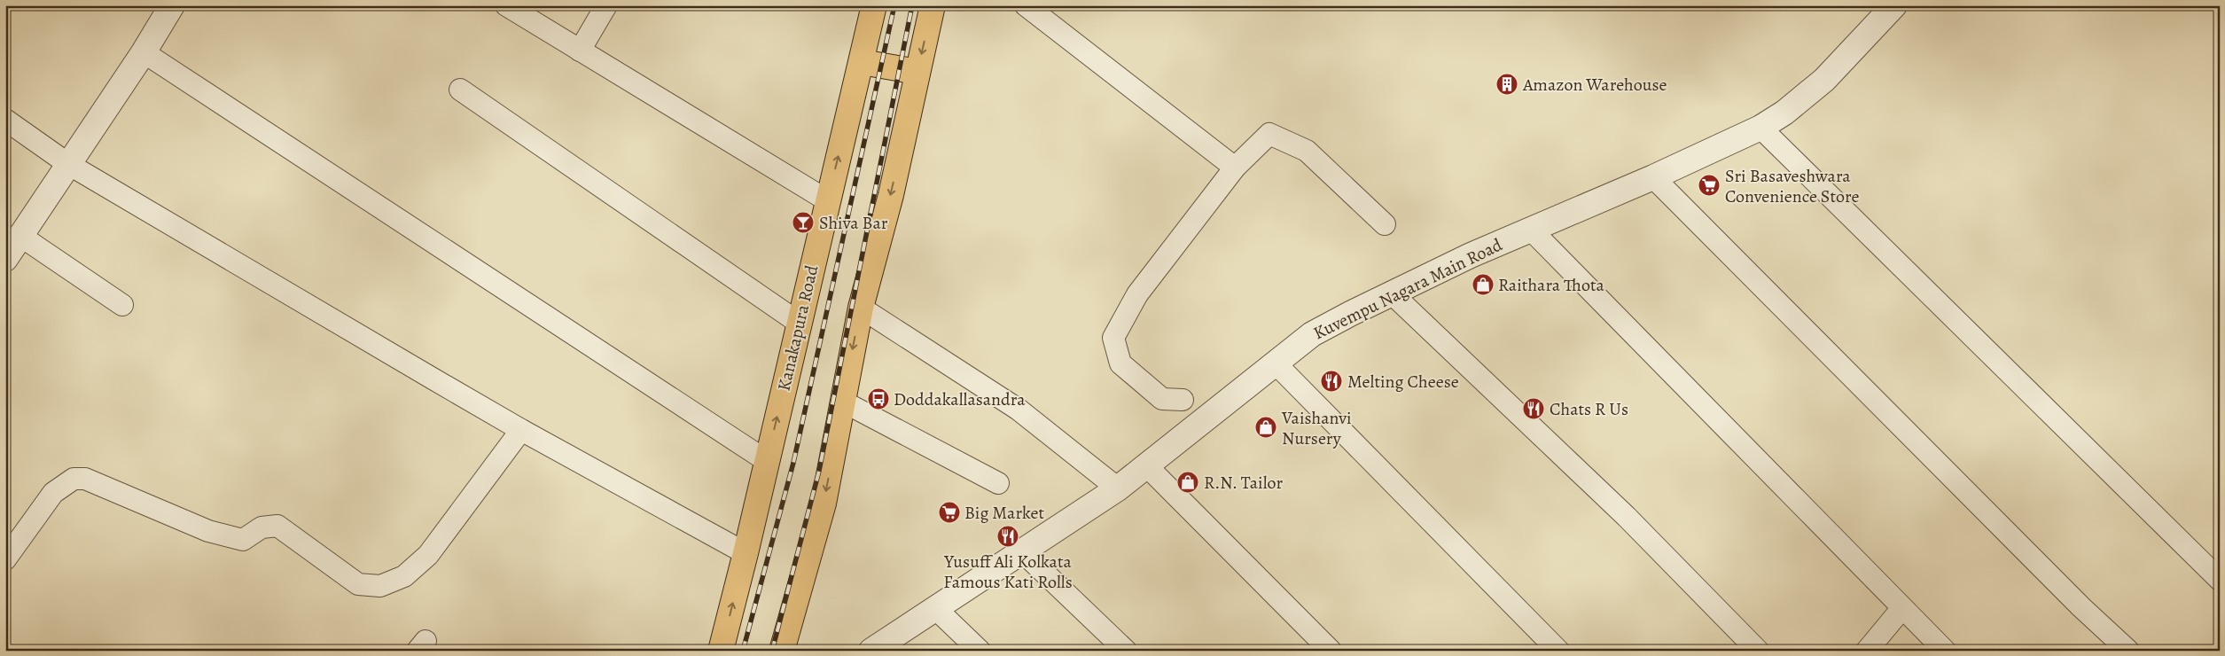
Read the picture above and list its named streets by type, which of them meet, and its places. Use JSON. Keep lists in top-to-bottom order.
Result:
{
  "streets": {
    "highway": ["Kanakapura Road"],
    "street": ["Kuvempu Nagara Main Road"]
  },
  "places": {
    "building": ["Amazon Warehouse"],
    "supermarket": ["Sri Basaveshwara Convenience Store", "Big Market"],
    "bar": ["Shiva Bar"],
    "shop": ["Raithara Thota", "Vaishanvi Nursery", "R.N. Tailor"],
    "restaurant": ["Melting Cheese", "Chats R Us", "Yusuff Ali Kolkata Famous Kati Rolls"],
    "bus stop": ["Doddakallasandra"]
  }
}
